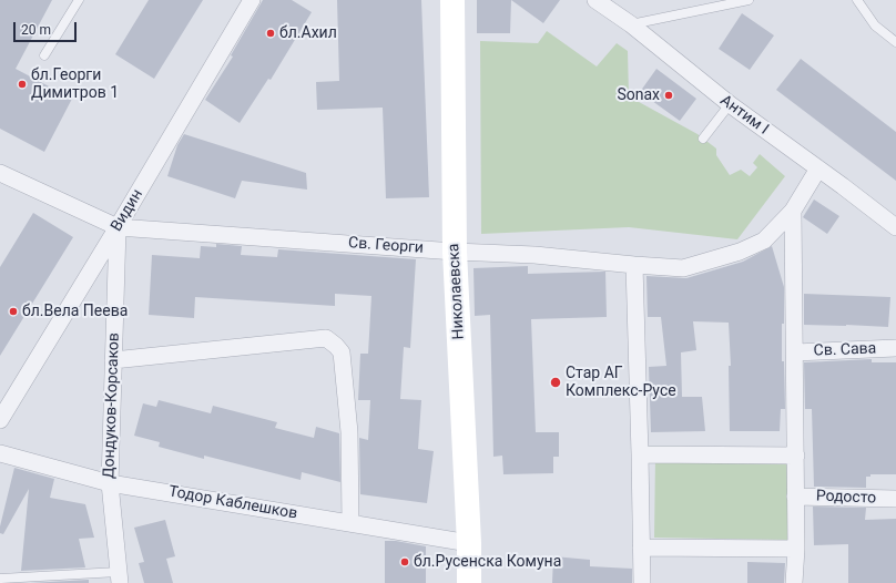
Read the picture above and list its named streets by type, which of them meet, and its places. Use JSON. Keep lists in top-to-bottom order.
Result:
{
  "streets": {
    "main road": ["Николаевска"],
    "street": [
      "Антим I",
      "Видин",
      "Св. Георги",
      "Св. Сава",
      "Дондуков-Корсаков",
      "Родосто",
      "Тодор Каблешков"
    ]
  },
  "crossings": [
    ["Антим I", "Св. Георги"],
    ["Видин", "Св. Георги"],
    ["Видин", "Дондуков-Корсаков"],
    ["Св. Георги", "Николаевска"],
    ["Св. Георги", "Дондуков-Корсаков"],
    ["Николаевска", "Тодор Каблешков"],
    ["Дондуков-Корсаков", "Тодор Каблешков"]
  ],
  "places": [
    "бл.Ахил",
    "бл.Георги Димитров 1",
    "Sonax",
    "бл.Вела Пеева",
    "Стар АГ Комплекс-Русе",
    "бл.Русенска Комуна"
  ],
  "scale_bar": "20 m"
}
